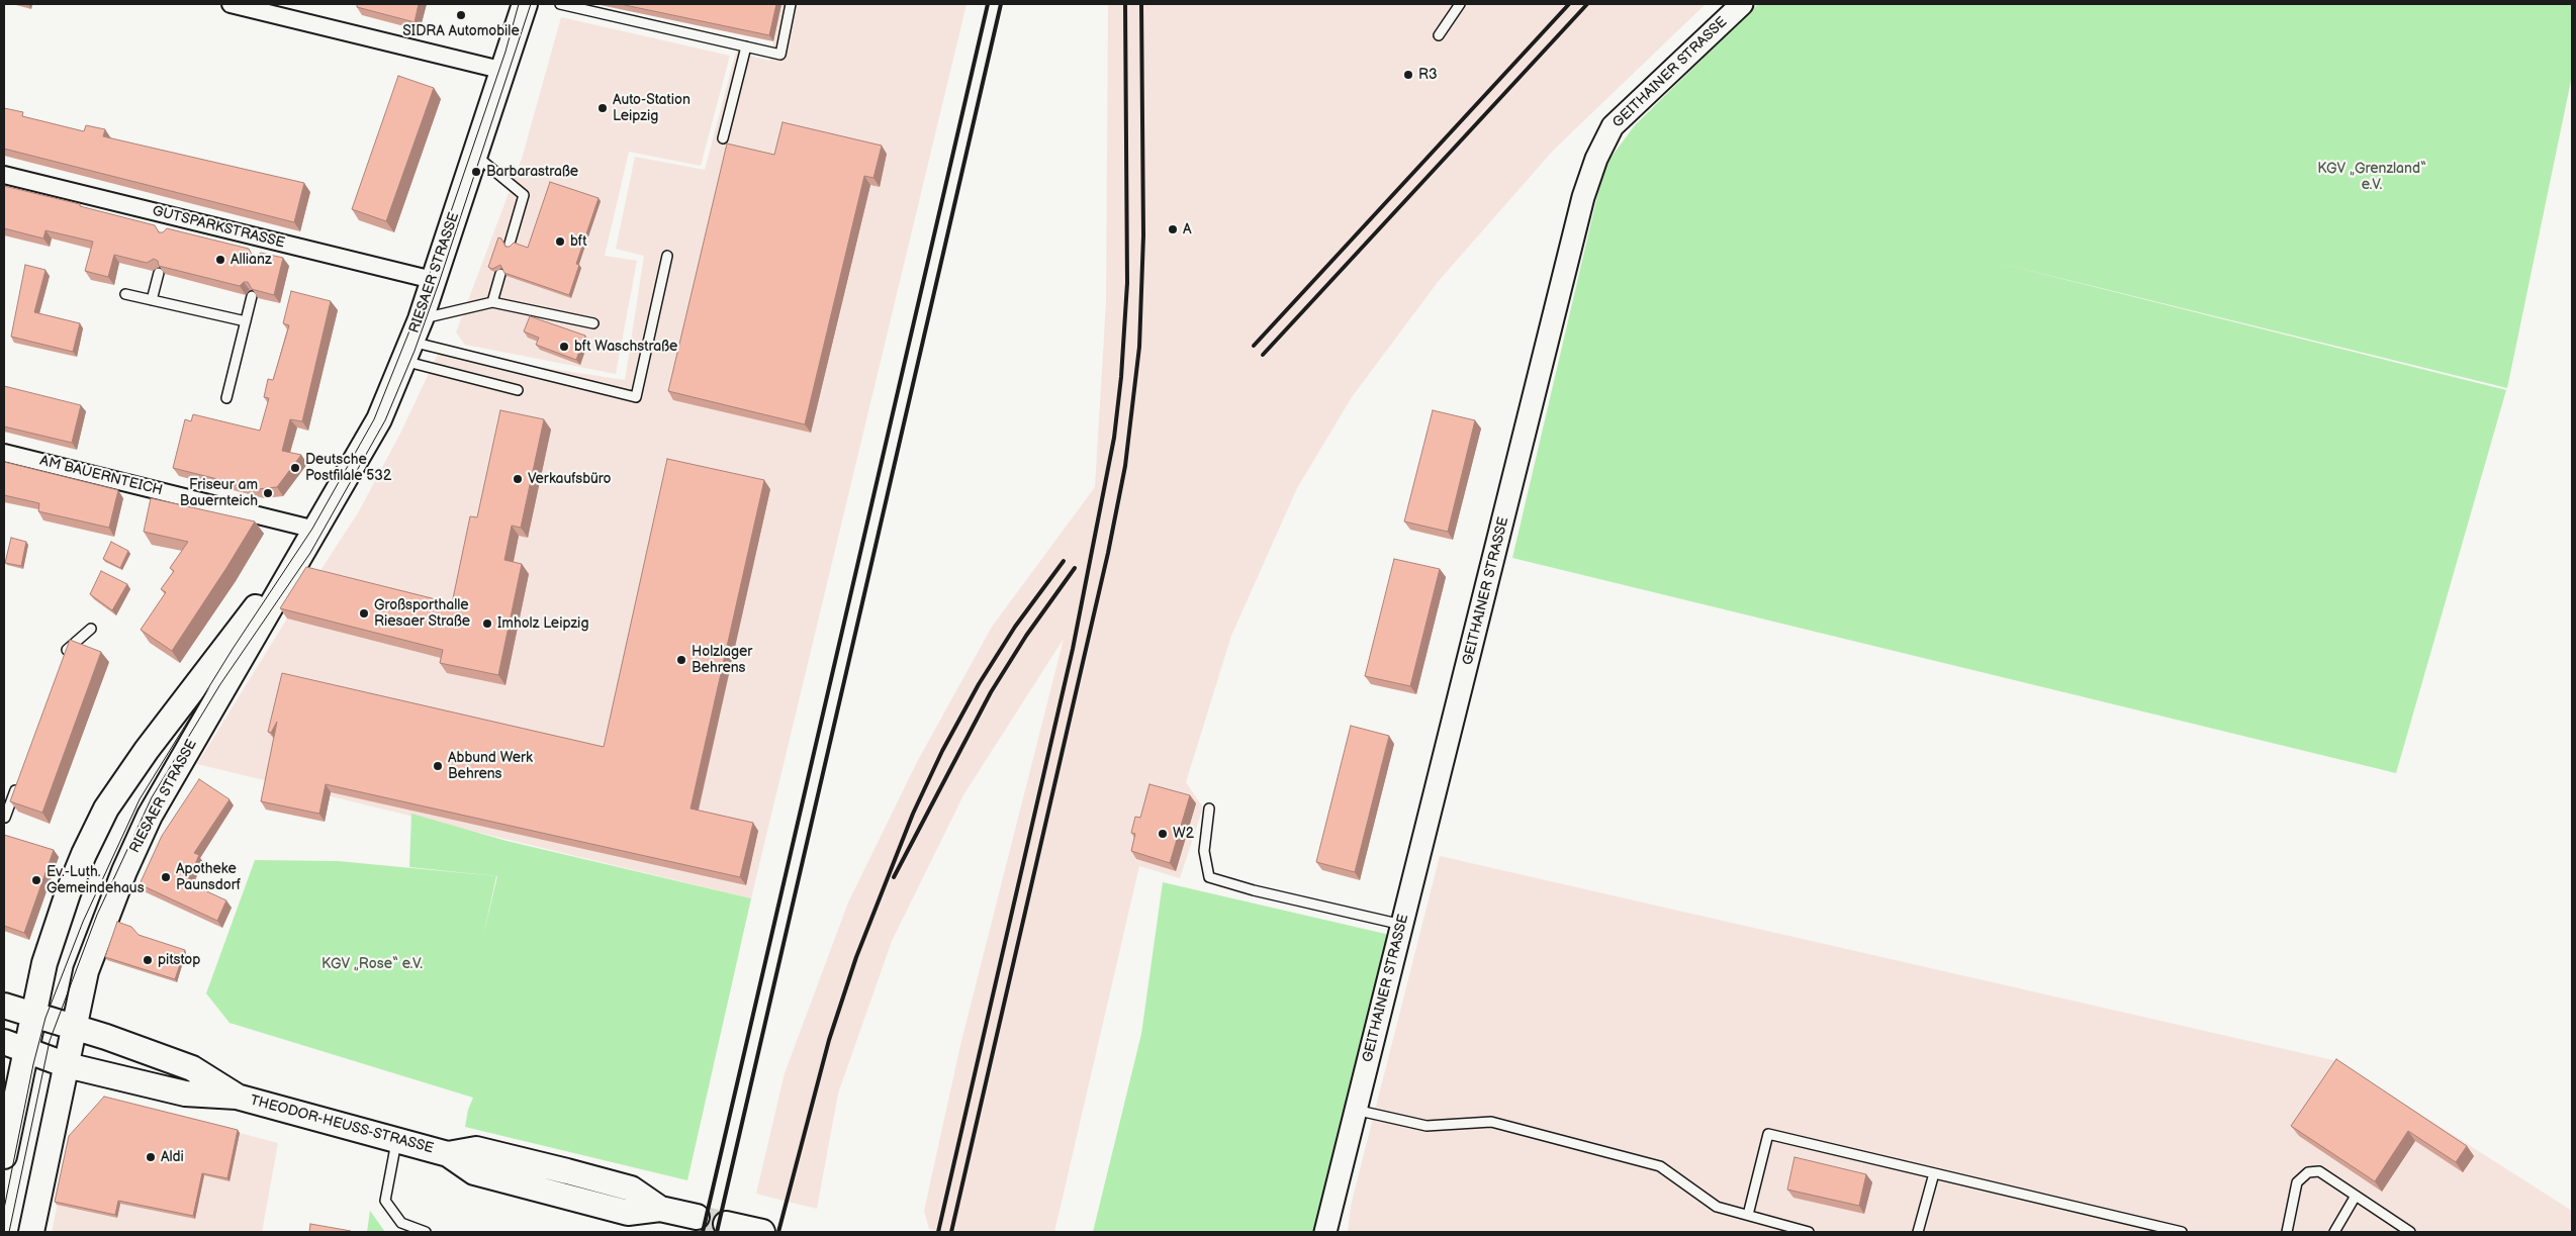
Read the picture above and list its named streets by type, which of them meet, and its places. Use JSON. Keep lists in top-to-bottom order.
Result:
{
  "streets": {
    "main road": ["RIESAER STRASSE", "THEODOR-HEUSS-STRASSE"],
    "street": ["GEITHAINER STRASSE", "GUTSPARKSTRASSE", "AM BAUERNTEICH"]
  },
  "crossings": [
    ["GUTSPARKSTRASSE", "RIESAER STRASSE"],
    ["RIESAER STRASSE", "AM BAUERNTEICH"],
    ["RIESAER STRASSE", "THEODOR-HEUSS-STRASSE"]
  ],
  "parks": ["KGV „Grenzland“ e.V.", "KGV „Rose“ e.V."],
  "places": [
    "SIDRA Automobile",
    "R3",
    "Auto-Station Leipzig",
    "Barbarastraße",
    "A",
    "bft",
    "Allianz",
    "bft Waschstraße",
    "Deutsche Postfilale 532",
    "Verkaufsbüro",
    "Friseur am Bauernteich",
    "Großsporthalle Riesaer Straße",
    "Imholz Leipzig",
    "Holzlager Behrens",
    "Abbund Werk Behrens",
    "W2",
    "Apotheke Paunsdorf",
    "Ev.-Luth. Gemeindehaus",
    "pitstop",
    "Aldi"
  ]
}
